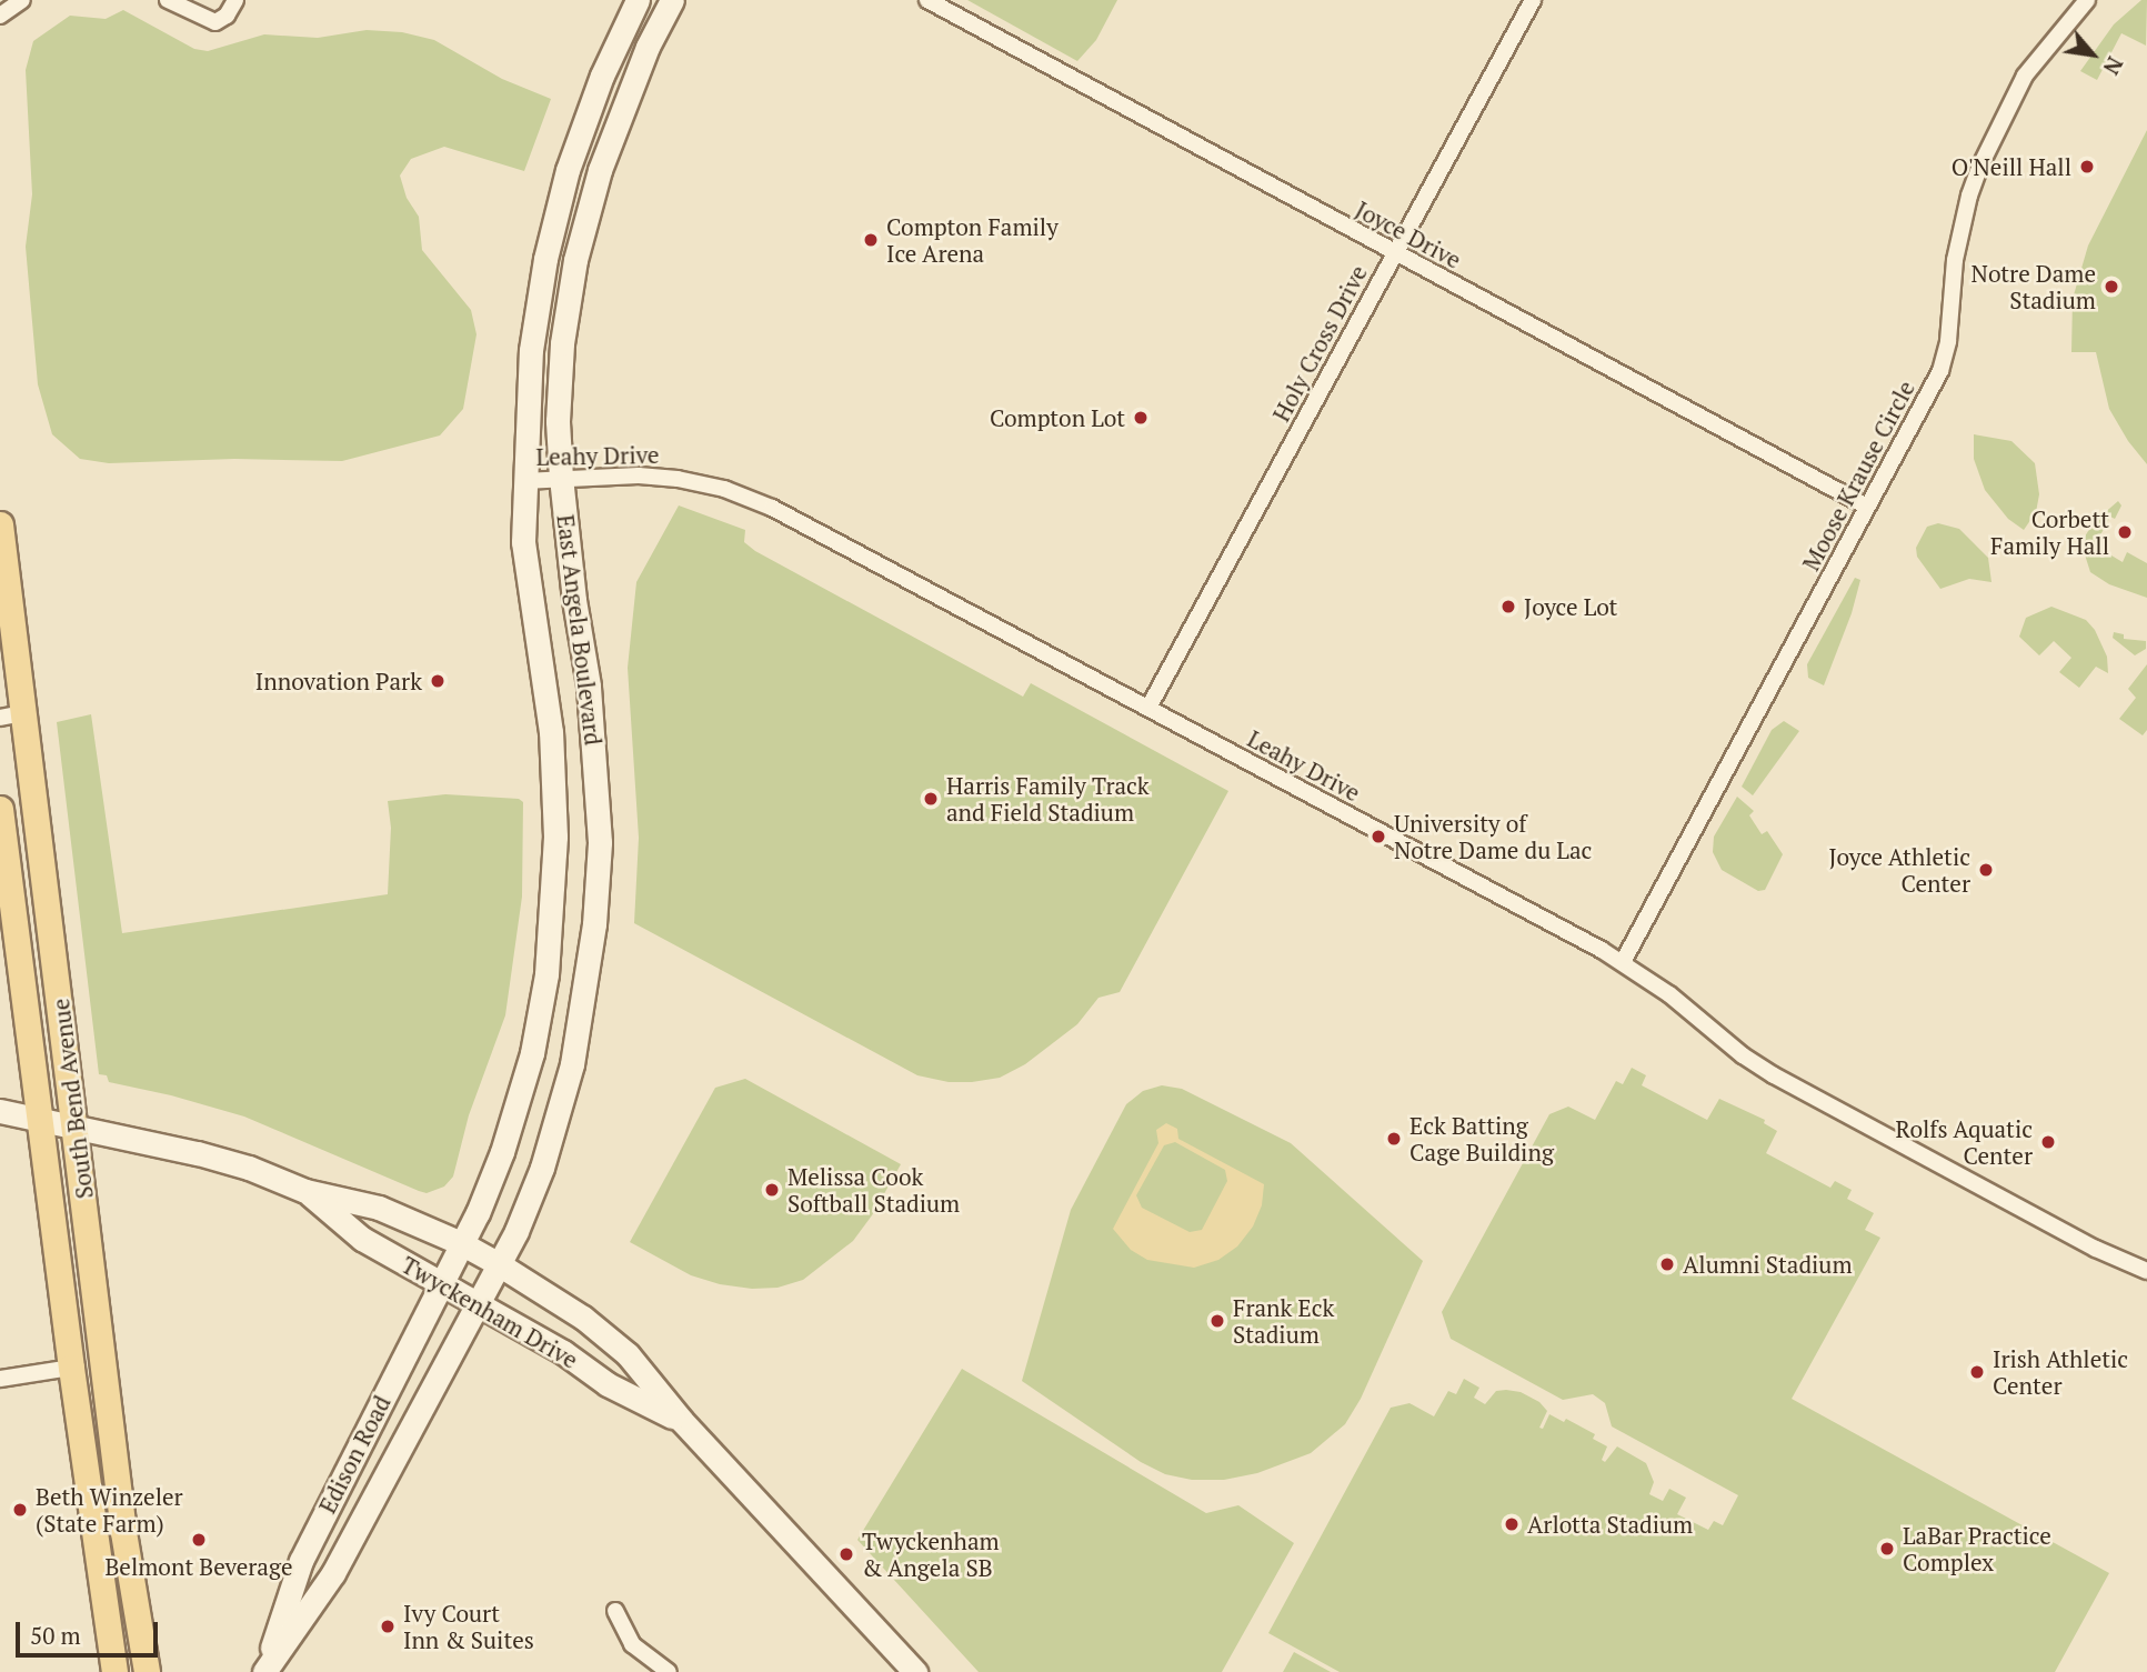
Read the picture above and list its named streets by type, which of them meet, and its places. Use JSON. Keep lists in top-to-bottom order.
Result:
{
  "streets": {
    "main road": [
      "East Angela Boulevard",
      "South Bend Avenue",
      "Twyckenham Drive",
      "Edison Road"
    ],
    "street": [
      "Joyce Drive",
      "Holy Cross Drive",
      "Leahy Drive",
      "Moose Krause Circle"
    ]
  },
  "crossings": [
    ["Joyce Drive", "Holy Cross Drive"],
    ["Joyce Drive", "Moose Krause Circle"],
    ["Holy Cross Drive", "Leahy Drive"],
    ["Leahy Drive", "Moose Krause Circle"],
    ["Leahy Drive", "East Angela Boulevard"],
    ["East Angela Boulevard", "Twyckenham Drive"],
    ["East Angela Boulevard", "Edison Road"],
    ["South Bend Avenue", "Twyckenham Drive"],
    ["Twyckenham Drive", "Edison Road"]
  ],
  "places": [
    "O'Neill Hall",
    "Compton Family Ice Arena",
    "Notre Dame Stadium",
    "Compton Lot",
    "Corbett Family Hall",
    "Joyce Lot",
    "Innovation Park",
    "Harris Family Track and Field Stadium",
    "University of Notre Dame du Lac",
    "Joyce Athletic Center",
    "Eck Batting Cage Building",
    "Rolfs Aquatic Center",
    "Melissa Cook Softball Stadium",
    "Alumni Stadium",
    "Frank Eck Stadium",
    "Irish Athletic Center",
    "Beth Winzeler (State Farm)",
    "Arlotta Stadium",
    "Belmont Beverage",
    "LaBar Practice Complex",
    "Twyckenham & Angela SB",
    "Ivy Court Inn & Suites"
  ],
  "scale_bar": "50 m",
  "north": "bottom right"
}
